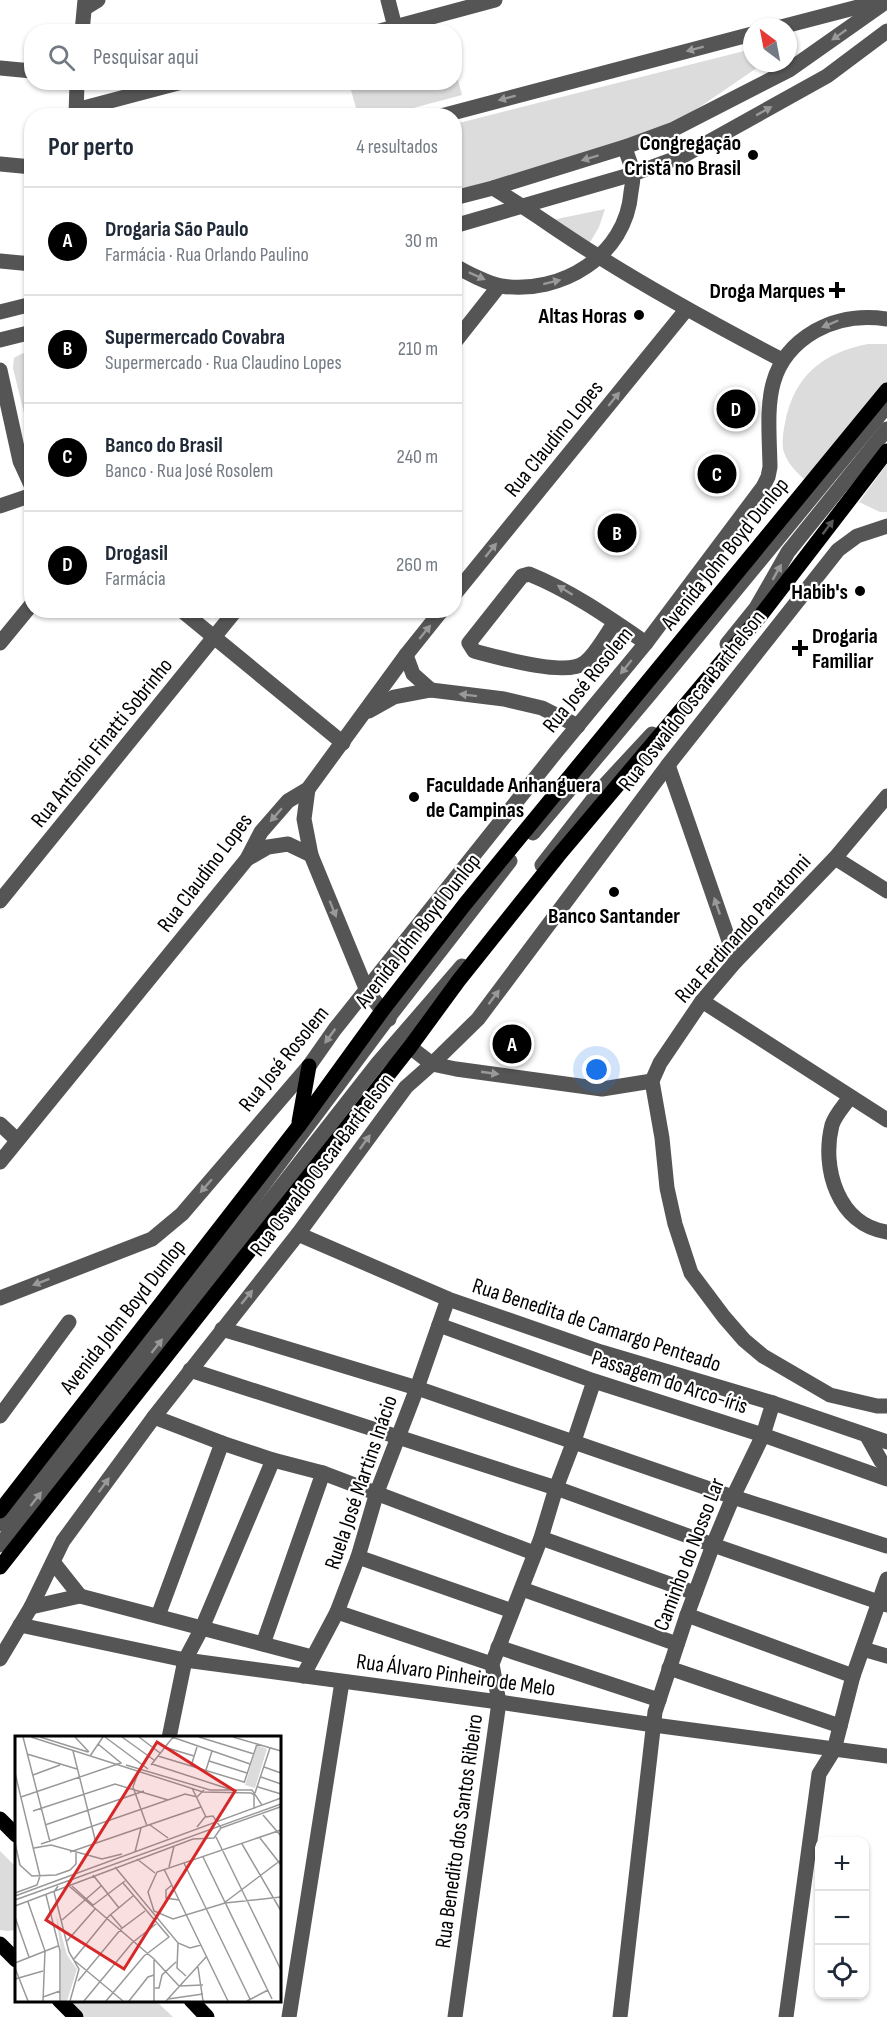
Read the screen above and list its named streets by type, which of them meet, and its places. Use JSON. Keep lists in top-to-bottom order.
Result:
{
  "streets": {
    "main road": ["Avenida John Boyd Dunlop"],
    "street": [
      "Rua Claudino Lopes",
      "Rua José Rosolem",
      "Rua Oswaldo Oscar Barthelson",
      "Rua Antônio Finatti Sobrinho",
      "Rua Ferdinando Panatonni",
      "Rua Benedita de Camargo Penteado",
      "Passagem do Arco-íris",
      "Ruela José Martins Inácio",
      "Caminho do Nosso Lar",
      "Rua Álvaro Pinheiro de Melo",
      "Rua Benedito dos Santos Ribeiro"
    ]
  },
  "crossings": [
    ["Avenida John Boyd Dunlop", "Rua José Rosolem"],
    ["Rua Oswaldo Oscar Barthelson", "Rua Benedita de Camargo Penteado"],
    ["Rua Oswaldo Oscar Barthelson", "Rua Álvaro Pinheiro de Melo"],
    ["Rua Benedita de Camargo Penteado", "Ruela José Martins Inácio"],
    ["Rua Benedita de Camargo Penteado", "Caminho do Nosso Lar"],
    ["Passagem do Arco-íris", "Ruela José Martins Inácio"],
    ["Passagem do Arco-íris", "Caminho do Nosso Lar"],
    ["Ruela José Martins Inácio", "Rua Álvaro Pinheiro de Melo"],
    ["Caminho do Nosso Lar", "Rua Álvaro Pinheiro de Melo"],
    ["Rua Álvaro Pinheiro de Melo", "Rua Benedito dos Santos Ribeiro"]
  ],
  "places": {
    "other": [
      "Congregação Cristã no Brasil",
      "Altas Horas",
      "Habib's",
      "Faculdade Anhanguera de Campinas",
      "Banco Santander"
    ],
    "health": ["Droga Marques", "Drogaria Familiar"]
  },
  "north": "top left",
  "page": {
    "search": "Pesquisar aqui",
    "heading": ["Por perto", "4 resultados"],
    "list": [
      {
        "mark": "A",
        "name": "Drogaria São Paulo",
        "note": "Farmácia · Rua Orlando Paulino",
        "value": "30 m"
      },
      {
        "mark": "B",
        "name": "Supermercado Covabra",
        "note": "Supermercado · Rua Claudino Lopes",
        "value": "210 m"
      },
      {
        "mark": "C",
        "name": "Banco do Brasil",
        "note": "Banco · Rua José Rosolem",
        "value": "240 m"
      },
      {
        "mark": "D",
        "name": "Drogasil",
        "note": "Farmácia",
        "value": "260 m"
      }
    ],
    "pins": [
      "D",
      "C",
      "B",
      "A"
    ],
    "map_buttons": ["+", "−"]
  }
}
